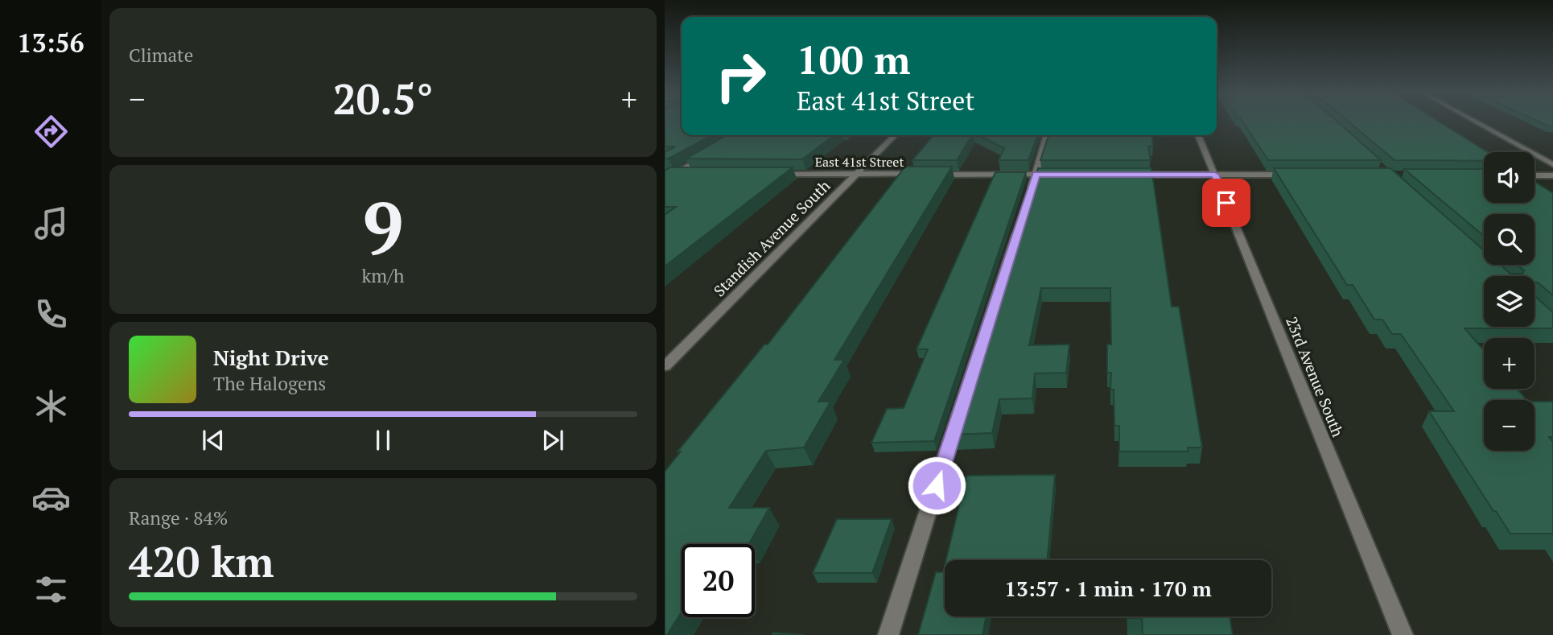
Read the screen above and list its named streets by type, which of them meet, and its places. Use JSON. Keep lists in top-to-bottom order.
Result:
{
  "streets": {
    "street": ["East 41st Street", "Standish Avenue South", "23rd Avenue South"]
  },
  "crossings": [
    ["East 41st Street", "Standish Avenue South"]
  ],
  "page": {
    "tabs": "13:56",
    "tile": [
      "Climate",
      ["9", "km/h"],
      ["Range · 84%", "420 km"]
    ],
    "turn": ["100 m", "East 41st Street"],
    "heat": ["−", "20.5°", "+"],
    "map_buttons": ["+", "−"],
    "song": ["Night Drive", "The Halogens"],
    "limit": "20",
    "trip": "13:57 · 1 min · 170 m"
  }
}
